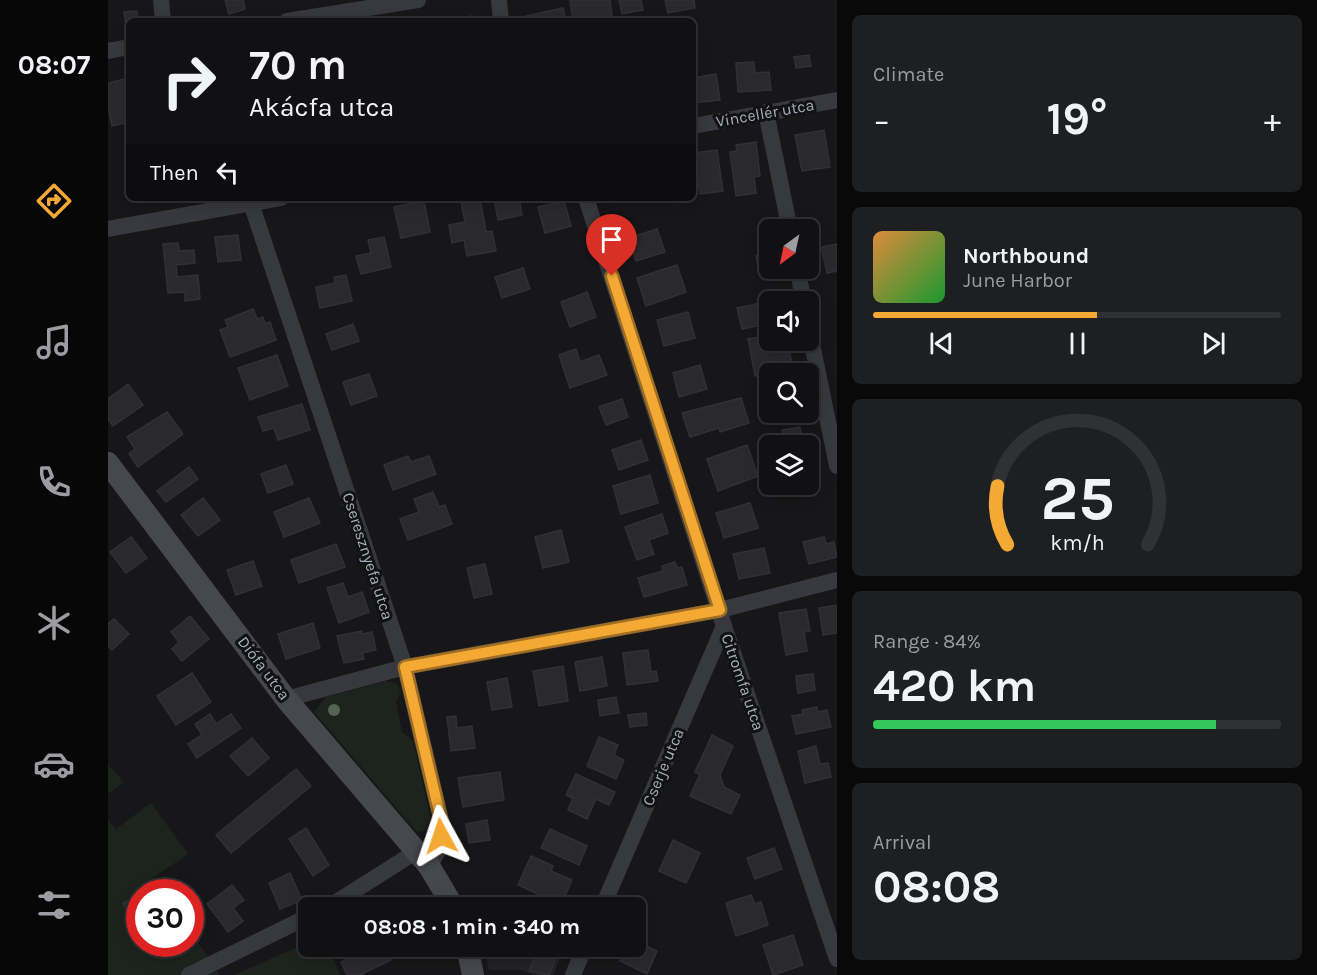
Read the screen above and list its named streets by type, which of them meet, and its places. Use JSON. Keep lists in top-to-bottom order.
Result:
{
  "streets": {
    "street": [
      "Vincellér utca",
      "Cseresznyefa utca",
      "Diófa utca",
      "Citromfa utca",
      "Cserje utca"
    ]
  },
  "crossings": [
    ["Cseresznyefa utca", "Diófa utca"],
    ["Citromfa utca", "Cserje utca"]
  ],
  "north": "bottom left",
  "page": {
    "tabs": "08:07",
    "tile": [
      "Climate",
      ["Range · 84%", "420 km"],
      ["Arrival", "08:08"]
    ],
    "turn": ["70 m", "Akácfa utca"],
    "heat": ["−", "19°", "+"],
    "then": "Then",
    "song": ["Northbound", "June Harbor"],
    "limit": "30",
    "trip": "08:08 · 1 min · 340 m",
    "gauge": ["25", "km/h"]
  }
}
